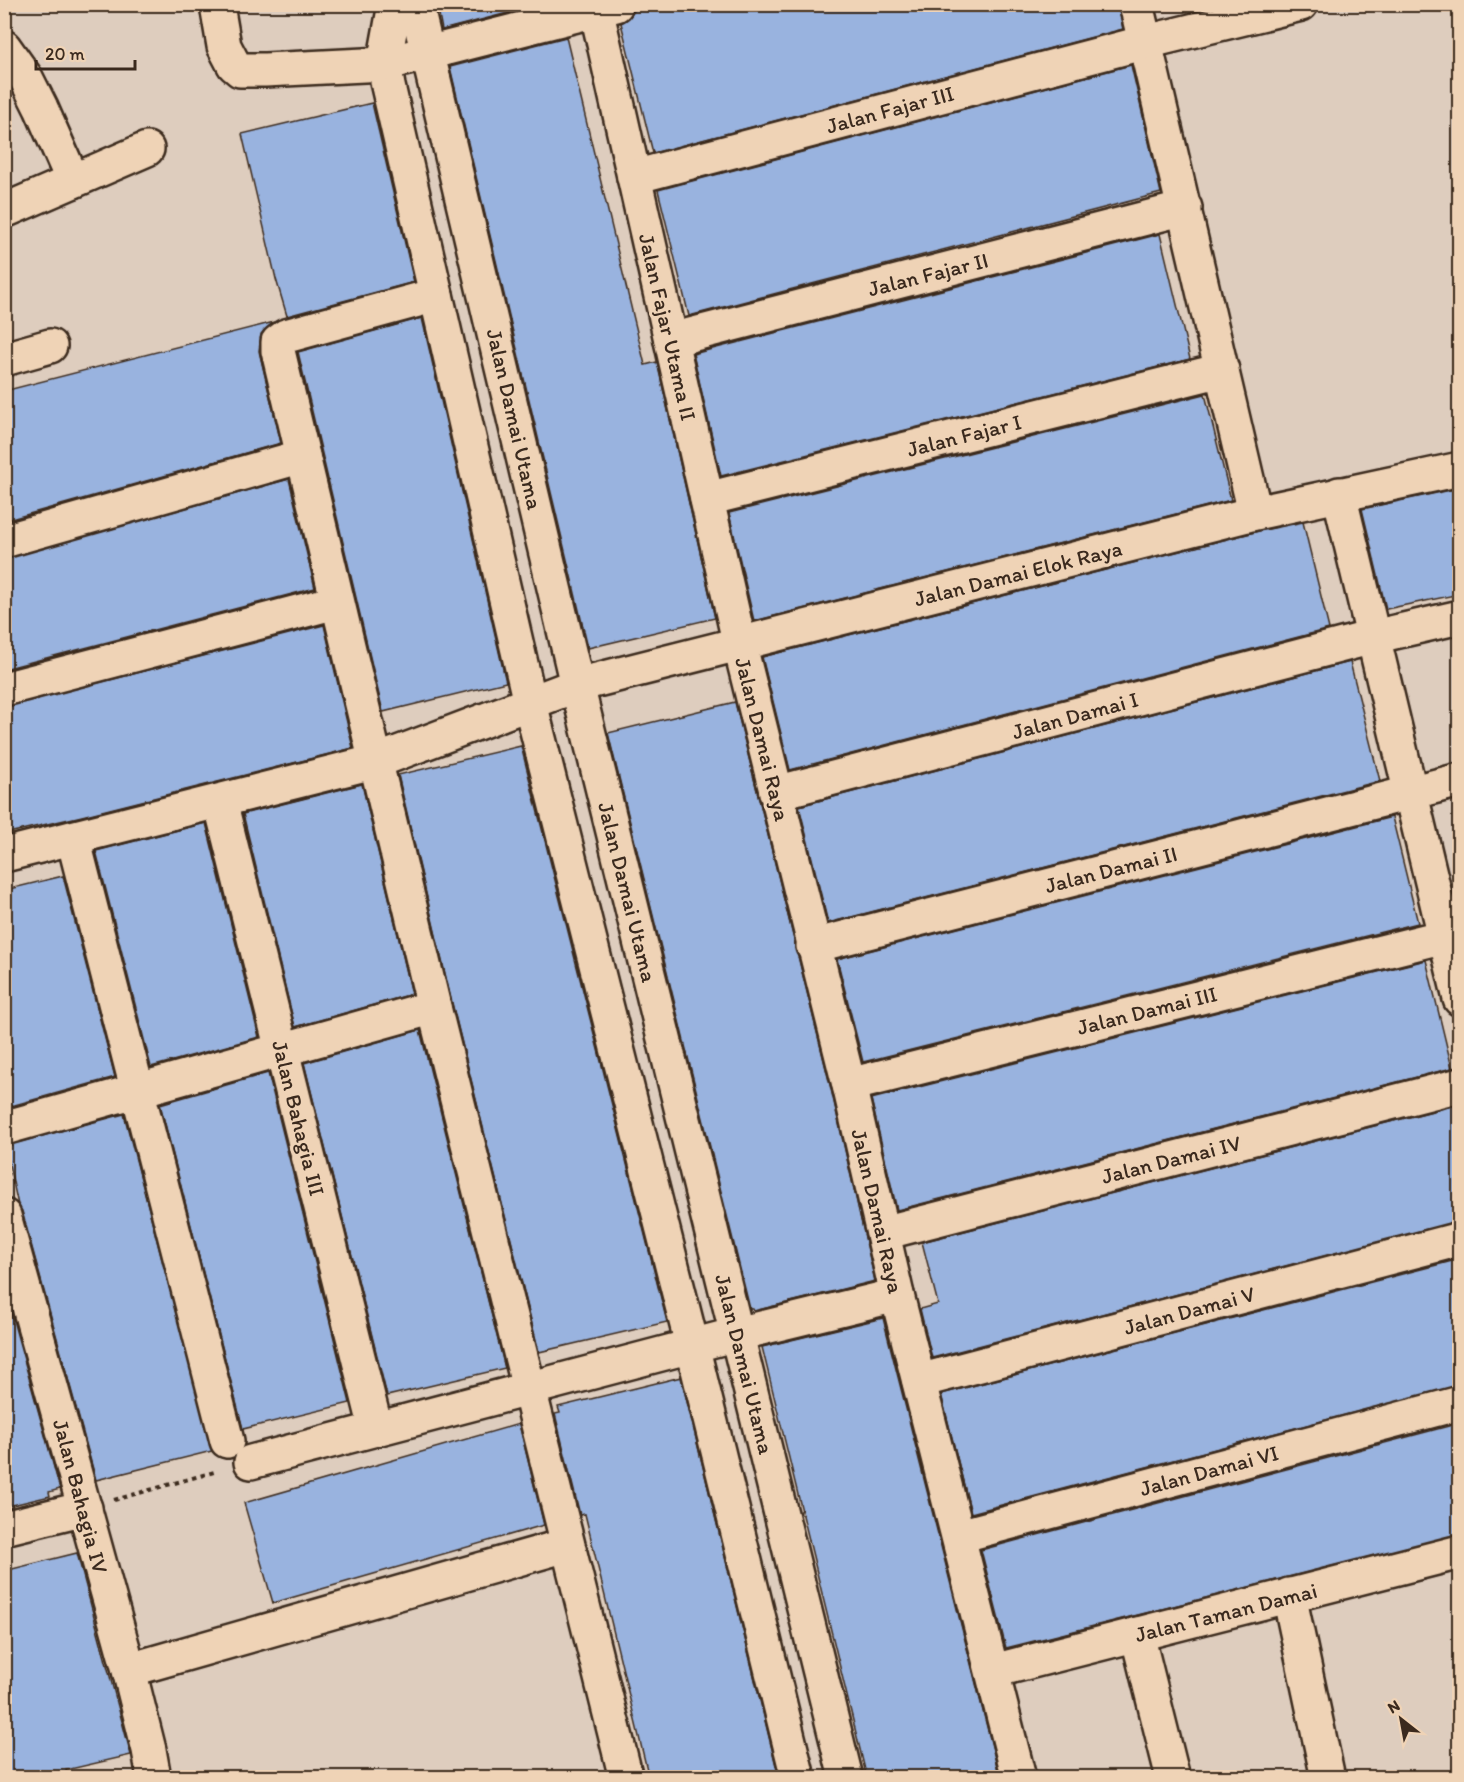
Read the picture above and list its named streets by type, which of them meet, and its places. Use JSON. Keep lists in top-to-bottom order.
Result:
{
  "streets": {
    "street": [
      "Jalan Fajar III",
      "Jalan Fajar II",
      "Jalan Fajar Utama II",
      "Jalan Damai Utama",
      "Jalan Fajar I",
      "Jalan Damai Elok Raya",
      "Jalan Damai I",
      "Jalan Damai Raya",
      "Jalan Damai II",
      "Jalan Damai III",
      "Jalan Bahagia III",
      "Jalan Damai IV",
      "Jalan Damai V",
      "Jalan Damai VI",
      "Jalan Bahagia IV",
      "Jalan Taman Damai"
    ]
  },
  "crossings": [
    ["Jalan Fajar III", "Jalan Fajar Utama II"],
    ["Jalan Fajar II", "Jalan Fajar Utama II"],
    ["Jalan Fajar Utama II", "Jalan Fajar I"],
    ["Jalan Fajar Utama II", "Jalan Damai Elok Raya"],
    ["Jalan Fajar Utama II", "Jalan Damai Raya"],
    ["Jalan Damai Utama", "Jalan Damai Elok Raya"],
    ["Jalan Damai Elok Raya", "Jalan Damai Raya"],
    ["Jalan Damai Elok Raya", "Jalan Bahagia III"],
    ["Jalan Damai I", "Jalan Damai Raya"],
    ["Jalan Damai Raya", "Jalan Damai II"],
    ["Jalan Damai Raya", "Jalan Damai III"],
    ["Jalan Damai Raya", "Jalan Damai IV"],
    ["Jalan Damai Raya", "Jalan Damai V"],
    ["Jalan Damai Raya", "Jalan Damai VI"],
    ["Jalan Damai Raya", "Jalan Taman Damai"]
  ],
  "scale_bar": "20 m",
  "north": "top left"
}
